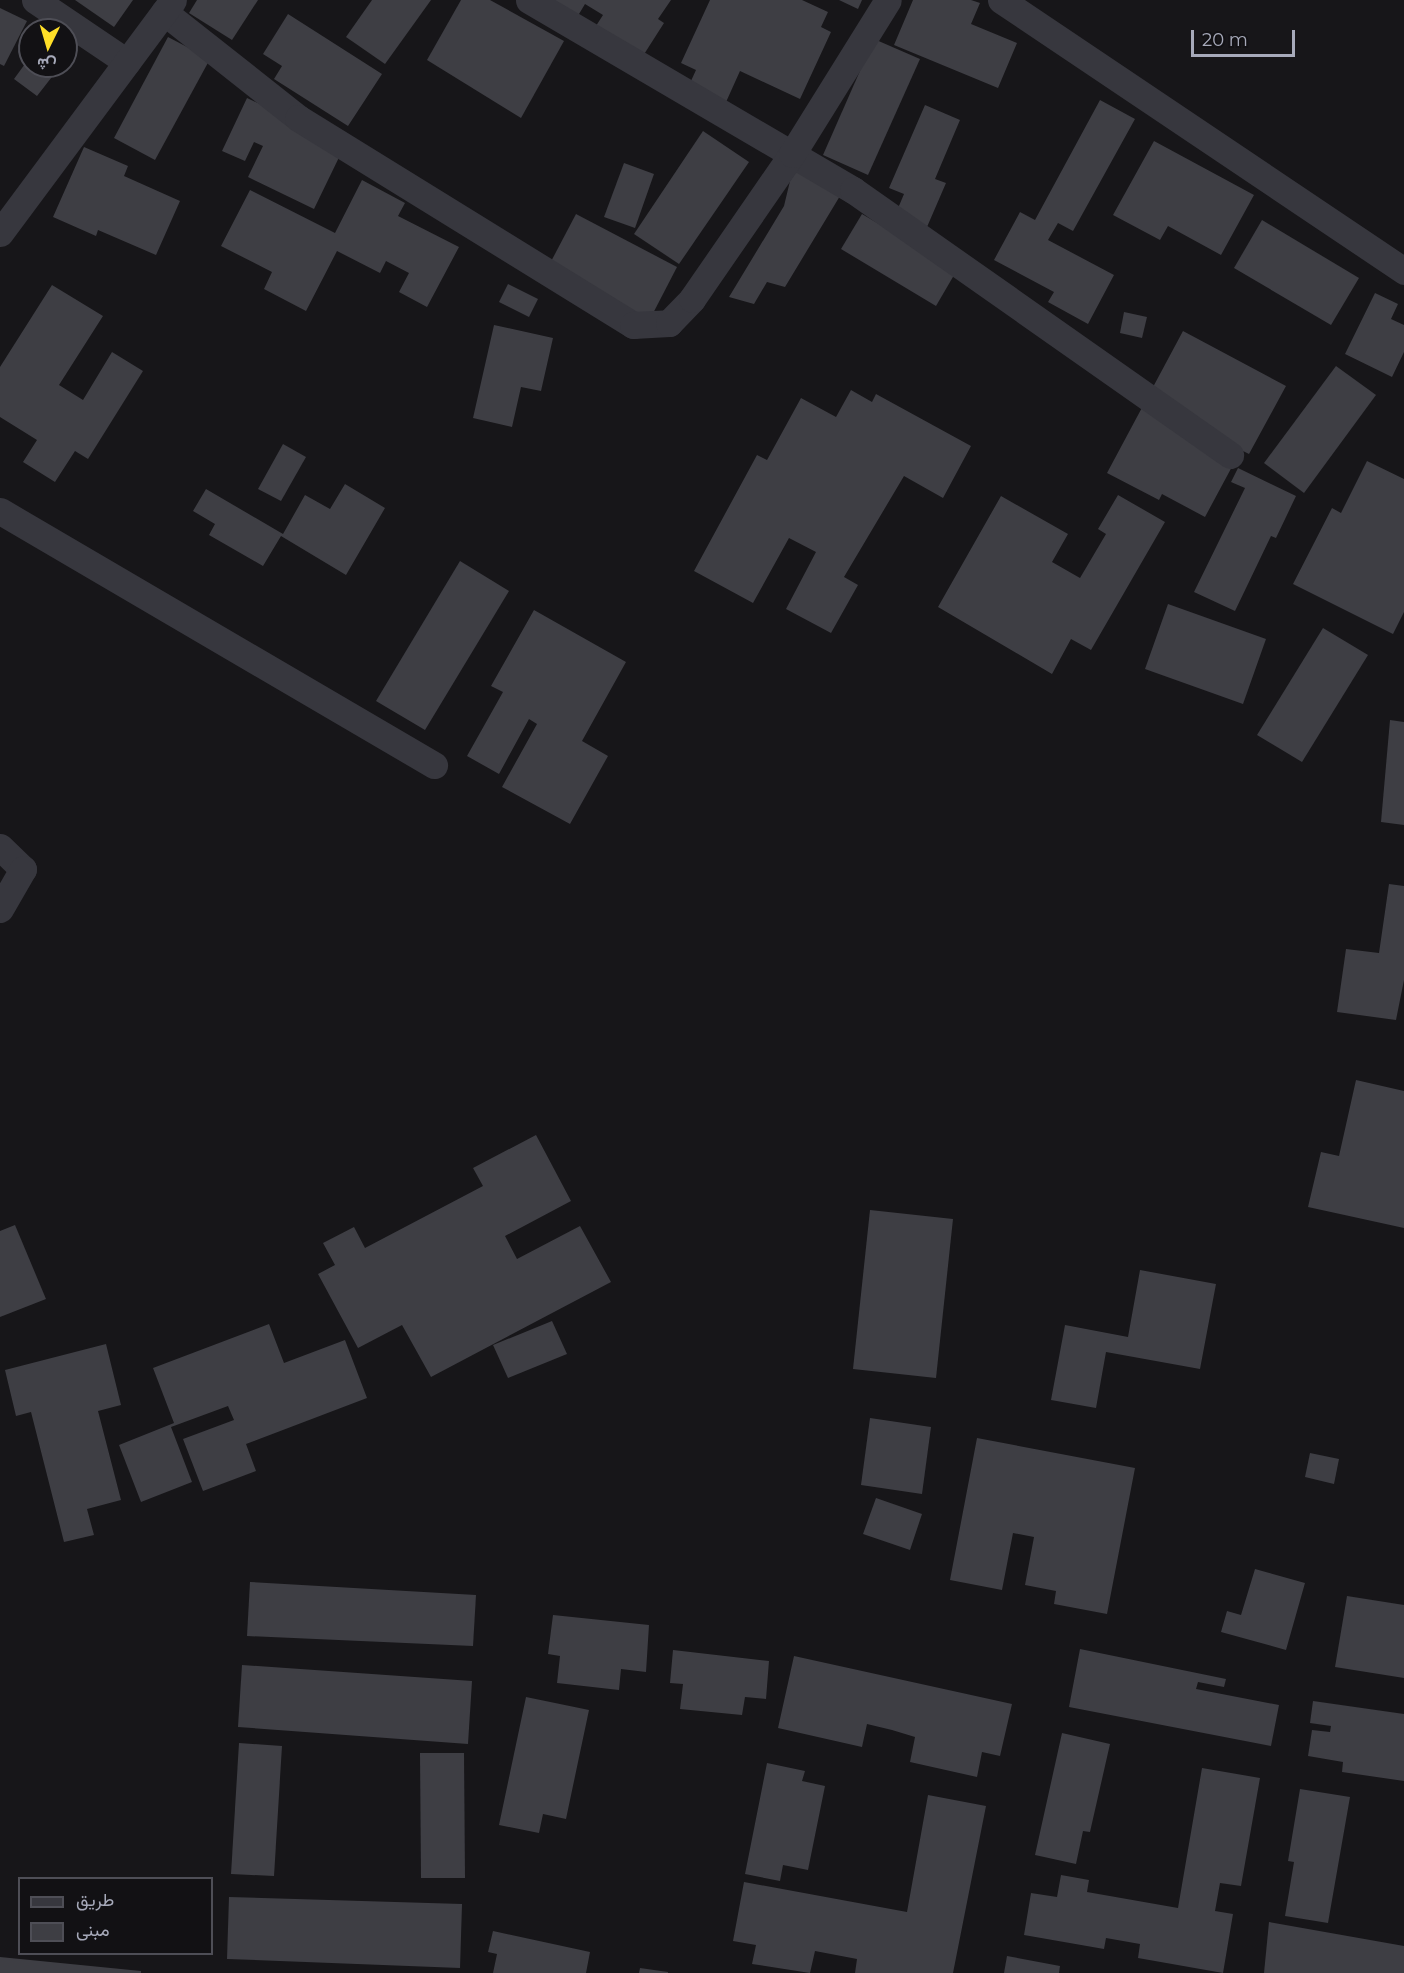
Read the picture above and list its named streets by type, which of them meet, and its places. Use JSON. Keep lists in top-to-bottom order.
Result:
{
  "legend": ["طريق", "مبنى"],
  "scale_bar": "20 m",
  "north": "bottom"
}
